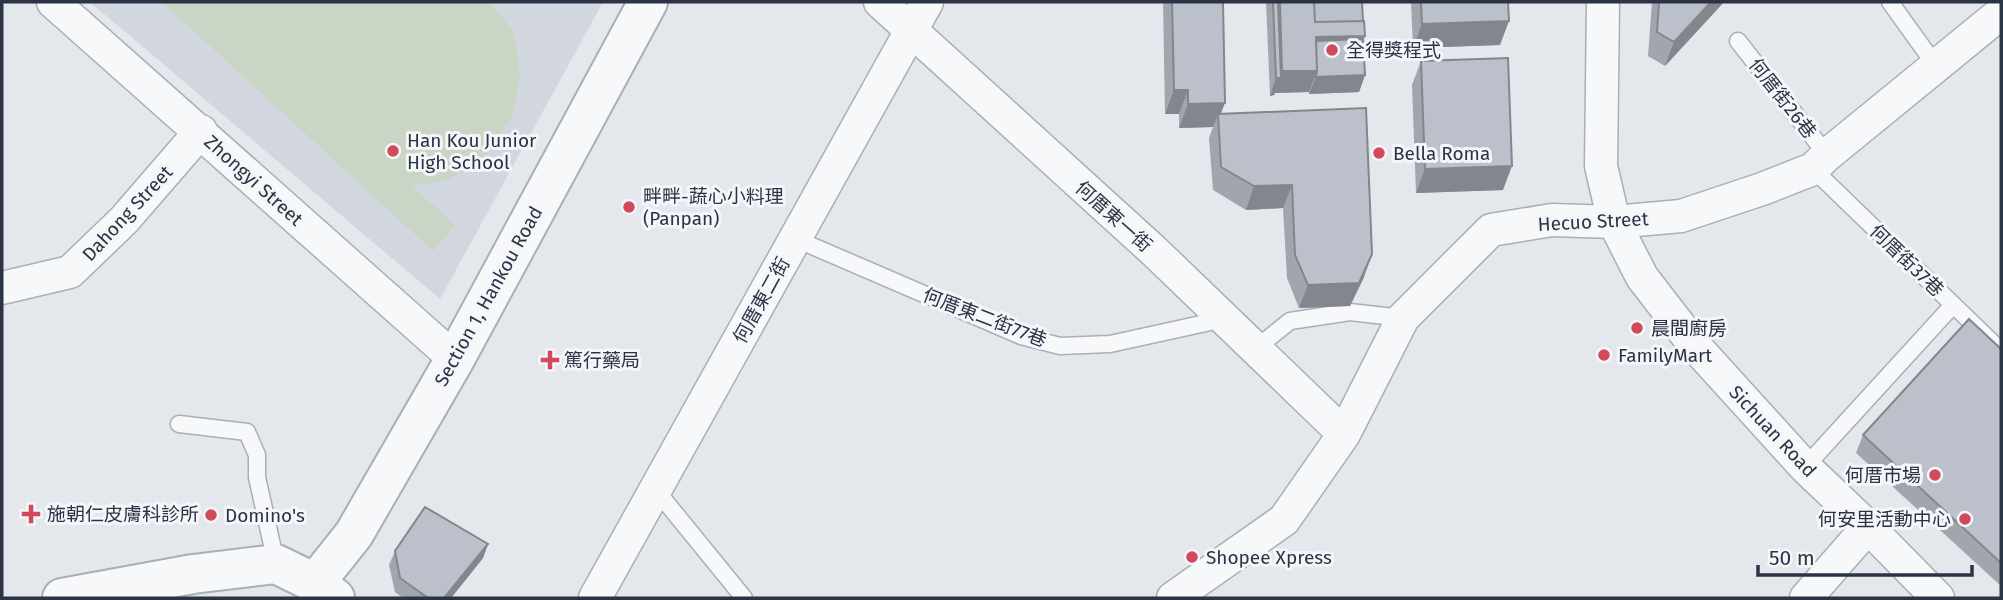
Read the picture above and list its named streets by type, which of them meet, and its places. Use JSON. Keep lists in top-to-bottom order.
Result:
{
  "streets": {
    "street": [
      "Zhongyi Street",
      "Dahong Street",
      "何厝東一街",
      "Hecuo Street",
      "Section 1, Hankou Road",
      "何厝東二街",
      "Sichuan Road"
    ],
    "lane": ["何厝街26巷", "何厝街37巷", "何厝東二街77巷"]
  },
  "crossings": [
    ["何厝街26巷", "Hecuo Street"],
    ["何厝街26巷", "何厝街37巷"],
    ["Zhongyi Street", "Dahong Street"],
    ["Zhongyi Street", "Section 1, Hankou Road"],
    ["何厝東一街", "Hecuo Street"],
    ["何厝東一街", "何厝東二街"],
    ["何厝東一街", "何厝東二街77巷"],
    ["Hecuo Street", "何厝街37巷"],
    ["Hecuo Street", "Sichuan Road"],
    ["何厝東二街", "何厝東二街77巷"]
  ],
  "places": {
    "other": [
      "全得獎程式",
      "Han Kou Junior High School",
      "Bella Roma",
      "畔畔-蔬心小料理 (Panpan)",
      "晨間廚房",
      "FamilyMart",
      "何厝市場",
      "Domino's",
      "何安里活動中心",
      "Shopee Xpress"
    ],
    "health": ["篤行藥局", "施朝仁皮膚科診所"]
  },
  "scale_bar": "50 m"
}
